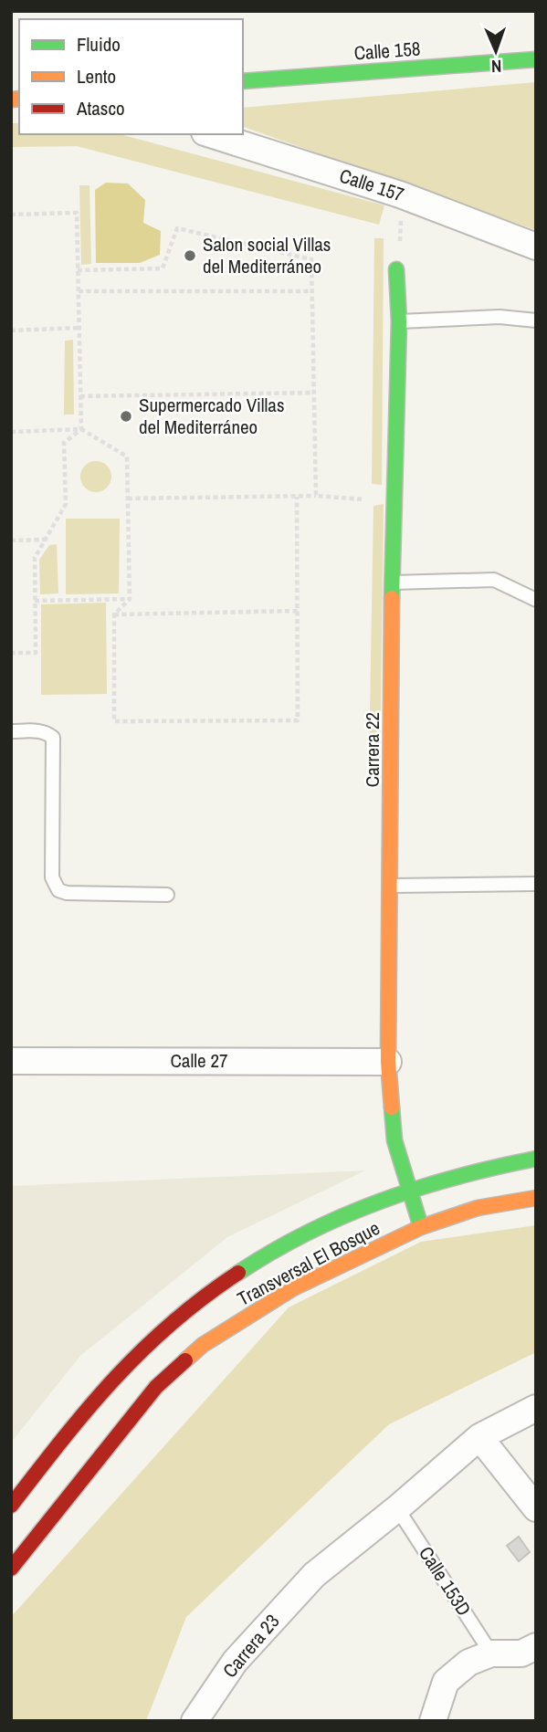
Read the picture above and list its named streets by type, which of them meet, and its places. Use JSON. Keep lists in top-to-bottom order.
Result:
{
  "streets": {
    "main road": ["Calle 158", "Carrera 22", "Transversal El Bosque"],
    "street": ["Calle 157", "Calle 27", "Carrera 23"],
    "lane": ["Calle 153D"]
  },
  "crossings": [
    ["Carrera 22", "Calle 27"],
    ["Carrera 22", "Transversal El Bosque"],
    ["Calle 153D", "Carrera 23"]
  ],
  "places": ["Salon social Villas del Mediterráneo", "Supermercado Villas del Mediterráneo"],
  "legend": ["Fluido", "Lento", "Atasco"],
  "north": "bottom"
}
